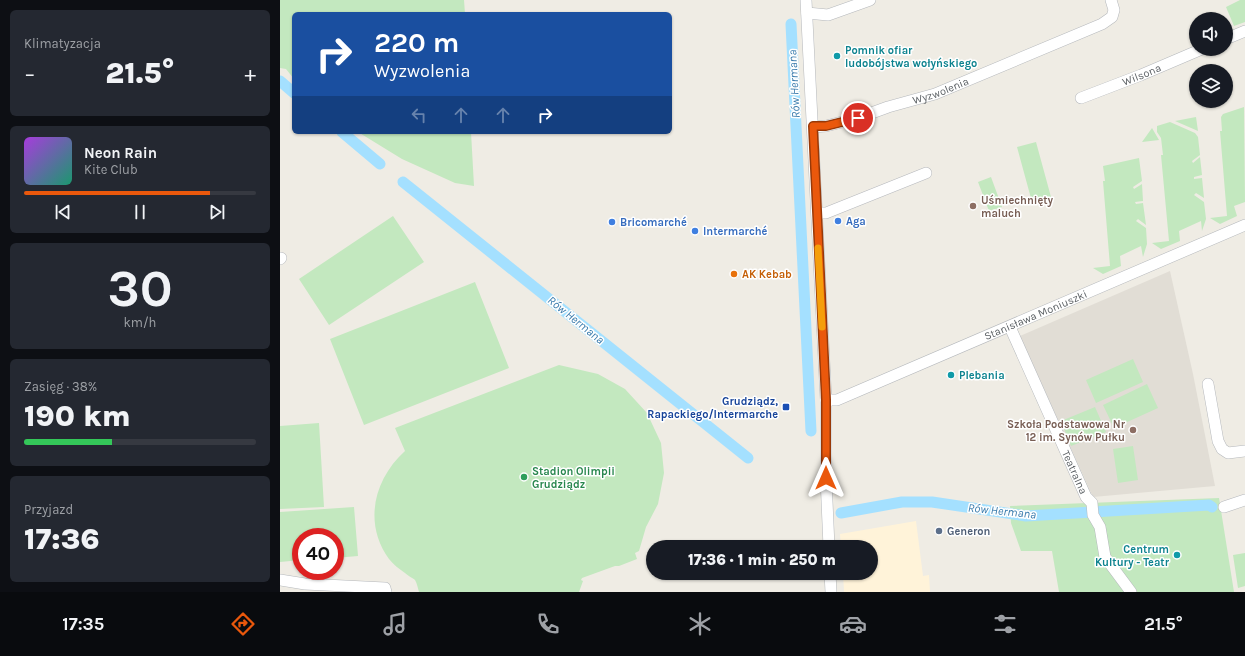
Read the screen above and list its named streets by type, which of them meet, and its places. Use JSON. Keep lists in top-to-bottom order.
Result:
{
  "streets": {
    "street": [
      "Wilsona",
      "Wyzwolenia",
      "Stanisława Moniuszki",
      "Teatralna"
    ]
  },
  "crossings": [
    ["Stanisława Moniuszki", "Teatralna"]
  ],
  "water": ["Rów Hermana"],
  "places": {
    "other": [
      "Pomnik ofiar ludobójstwa wołyńskiego",
      "Uśmiechnięty maluch",
      "Aga",
      "Bricomarché",
      "Intermarché",
      "AK Kebab",
      "Plebania",
      "Szkoła Podstawowa Nr 12 im. Synów Pułku",
      "Stadion Olimpii Grudziądz",
      "Generon",
      "Centrum Kultury - Teatr"
    ],
    "transit": ["Grudziądz, Rapackiego/Intermarche"]
  },
  "page": {
    "tile": [
      "Klimatyzacja",
      ["30", "km/h"],
      ["Zasięg · 38%", "190 km"],
      ["Przyjazd", "17:36"]
    ],
    "turn": ["220 m", "Wyzwolenia"],
    "heat": ["−", "21.5°", "+"],
    "song": ["Neon Rain", "Kite Club"],
    "limit": "40",
    "trip": "17:36 · 1 min · 250 m",
    "tabs": ["17:35", "21.5°"]
  }
}
